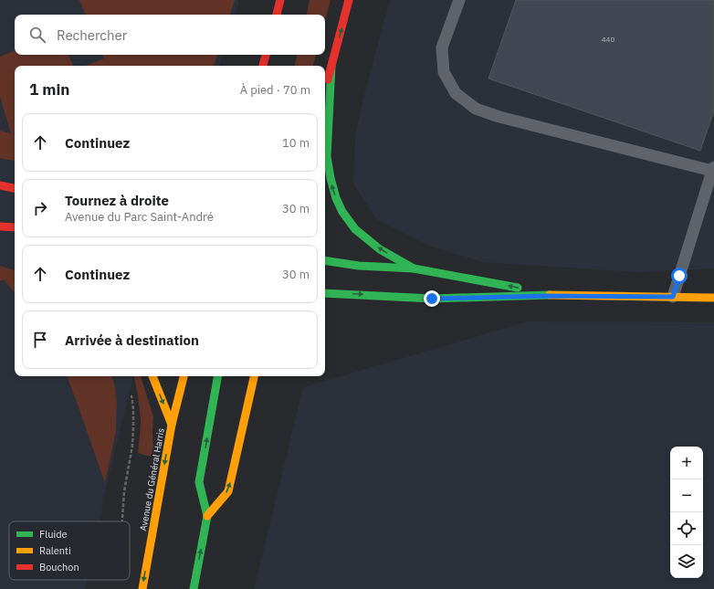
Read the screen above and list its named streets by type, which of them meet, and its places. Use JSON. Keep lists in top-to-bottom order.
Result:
{
  "streets": {
    "street": ["Avenue du Général Harris"]
  },
  "house_numbers": ["440"],
  "legend": ["Fluide", "Ralenti", "Bouchon"],
  "page": {
    "search": "Rechercher",
    "heading": ["1 min", "À pied · 70 m"],
    "list": [
      ["Continuez", "10 m"],
      ["Tournez à droite", "Avenue du Parc Saint-André", "30 m"],
      ["Continuez", "30 m"],
      "Arrivée à destination"
    ],
    "map_buttons": ["+", "−"]
  }
}
